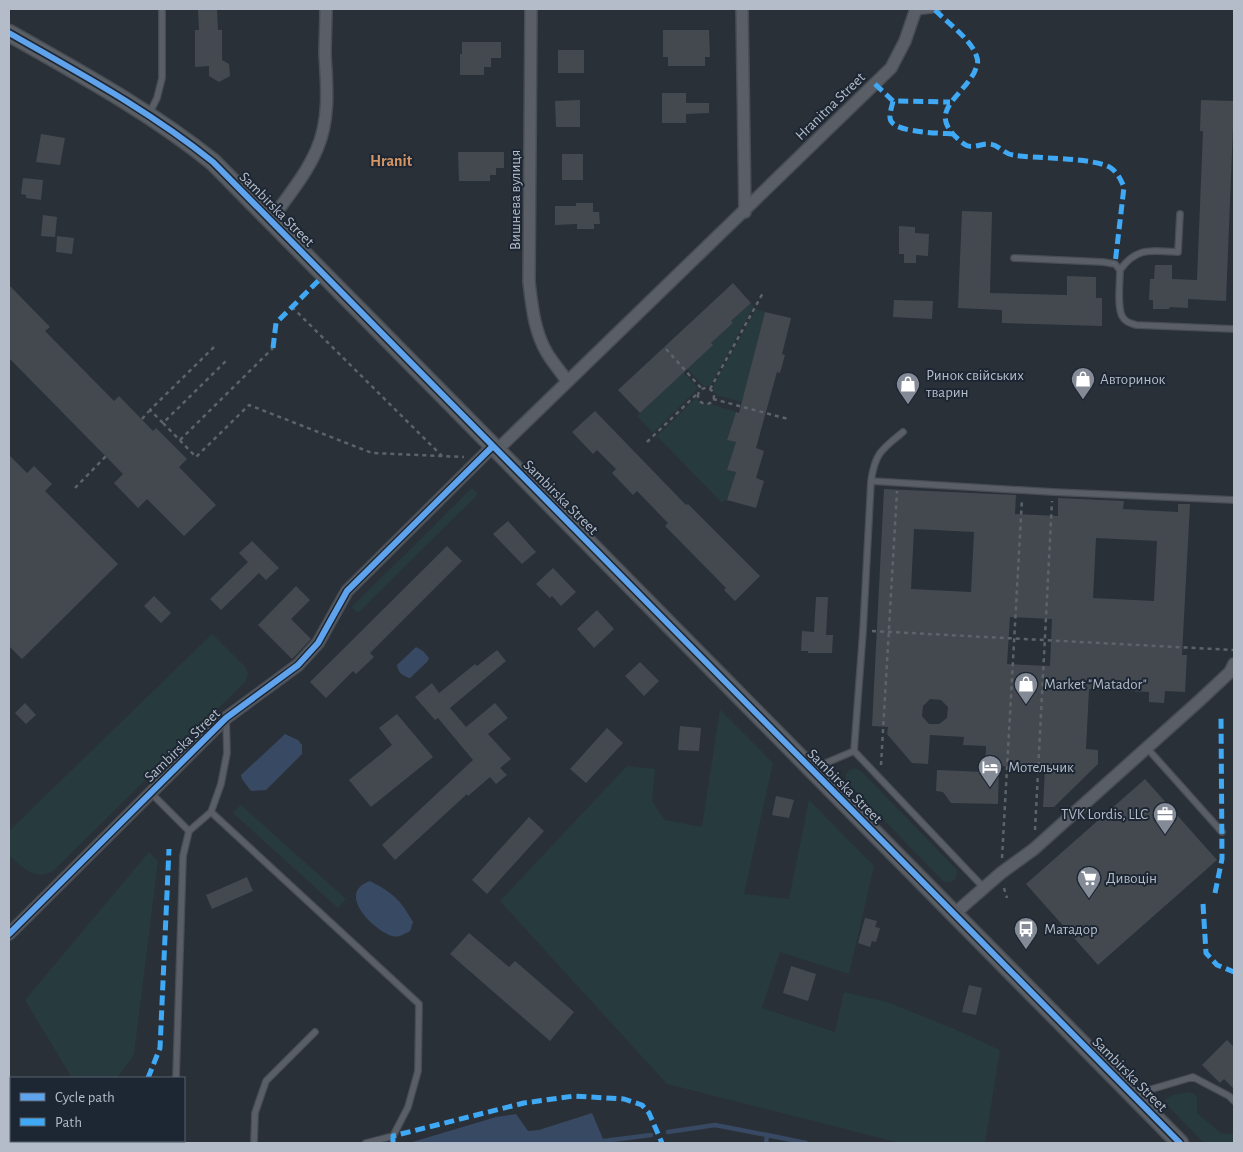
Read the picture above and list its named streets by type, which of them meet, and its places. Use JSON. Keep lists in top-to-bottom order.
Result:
{
  "streets": {
    "main road": ["Sambirska Street"],
    "street": ["Hranitna Street", "Вишнева вулиця"]
  },
  "crossings": [
    ["Hranitna Street", "Вишнева вулиця"],
    ["Hranitna Street", "Sambirska Street"]
  ],
  "districts": ["Hranit"],
  "places": {
    "shop": ["Авторинок", "Ринок свійських тварин", "Market \"Matador\""],
    "hotel": ["Мотельчик"],
    "office": ["TVK Lordis, LLC"],
    "supermarket": ["Дивоцін"],
    "bus stop": ["Матадор"]
  },
  "legend": ["Cycle path", "Path"]
}
